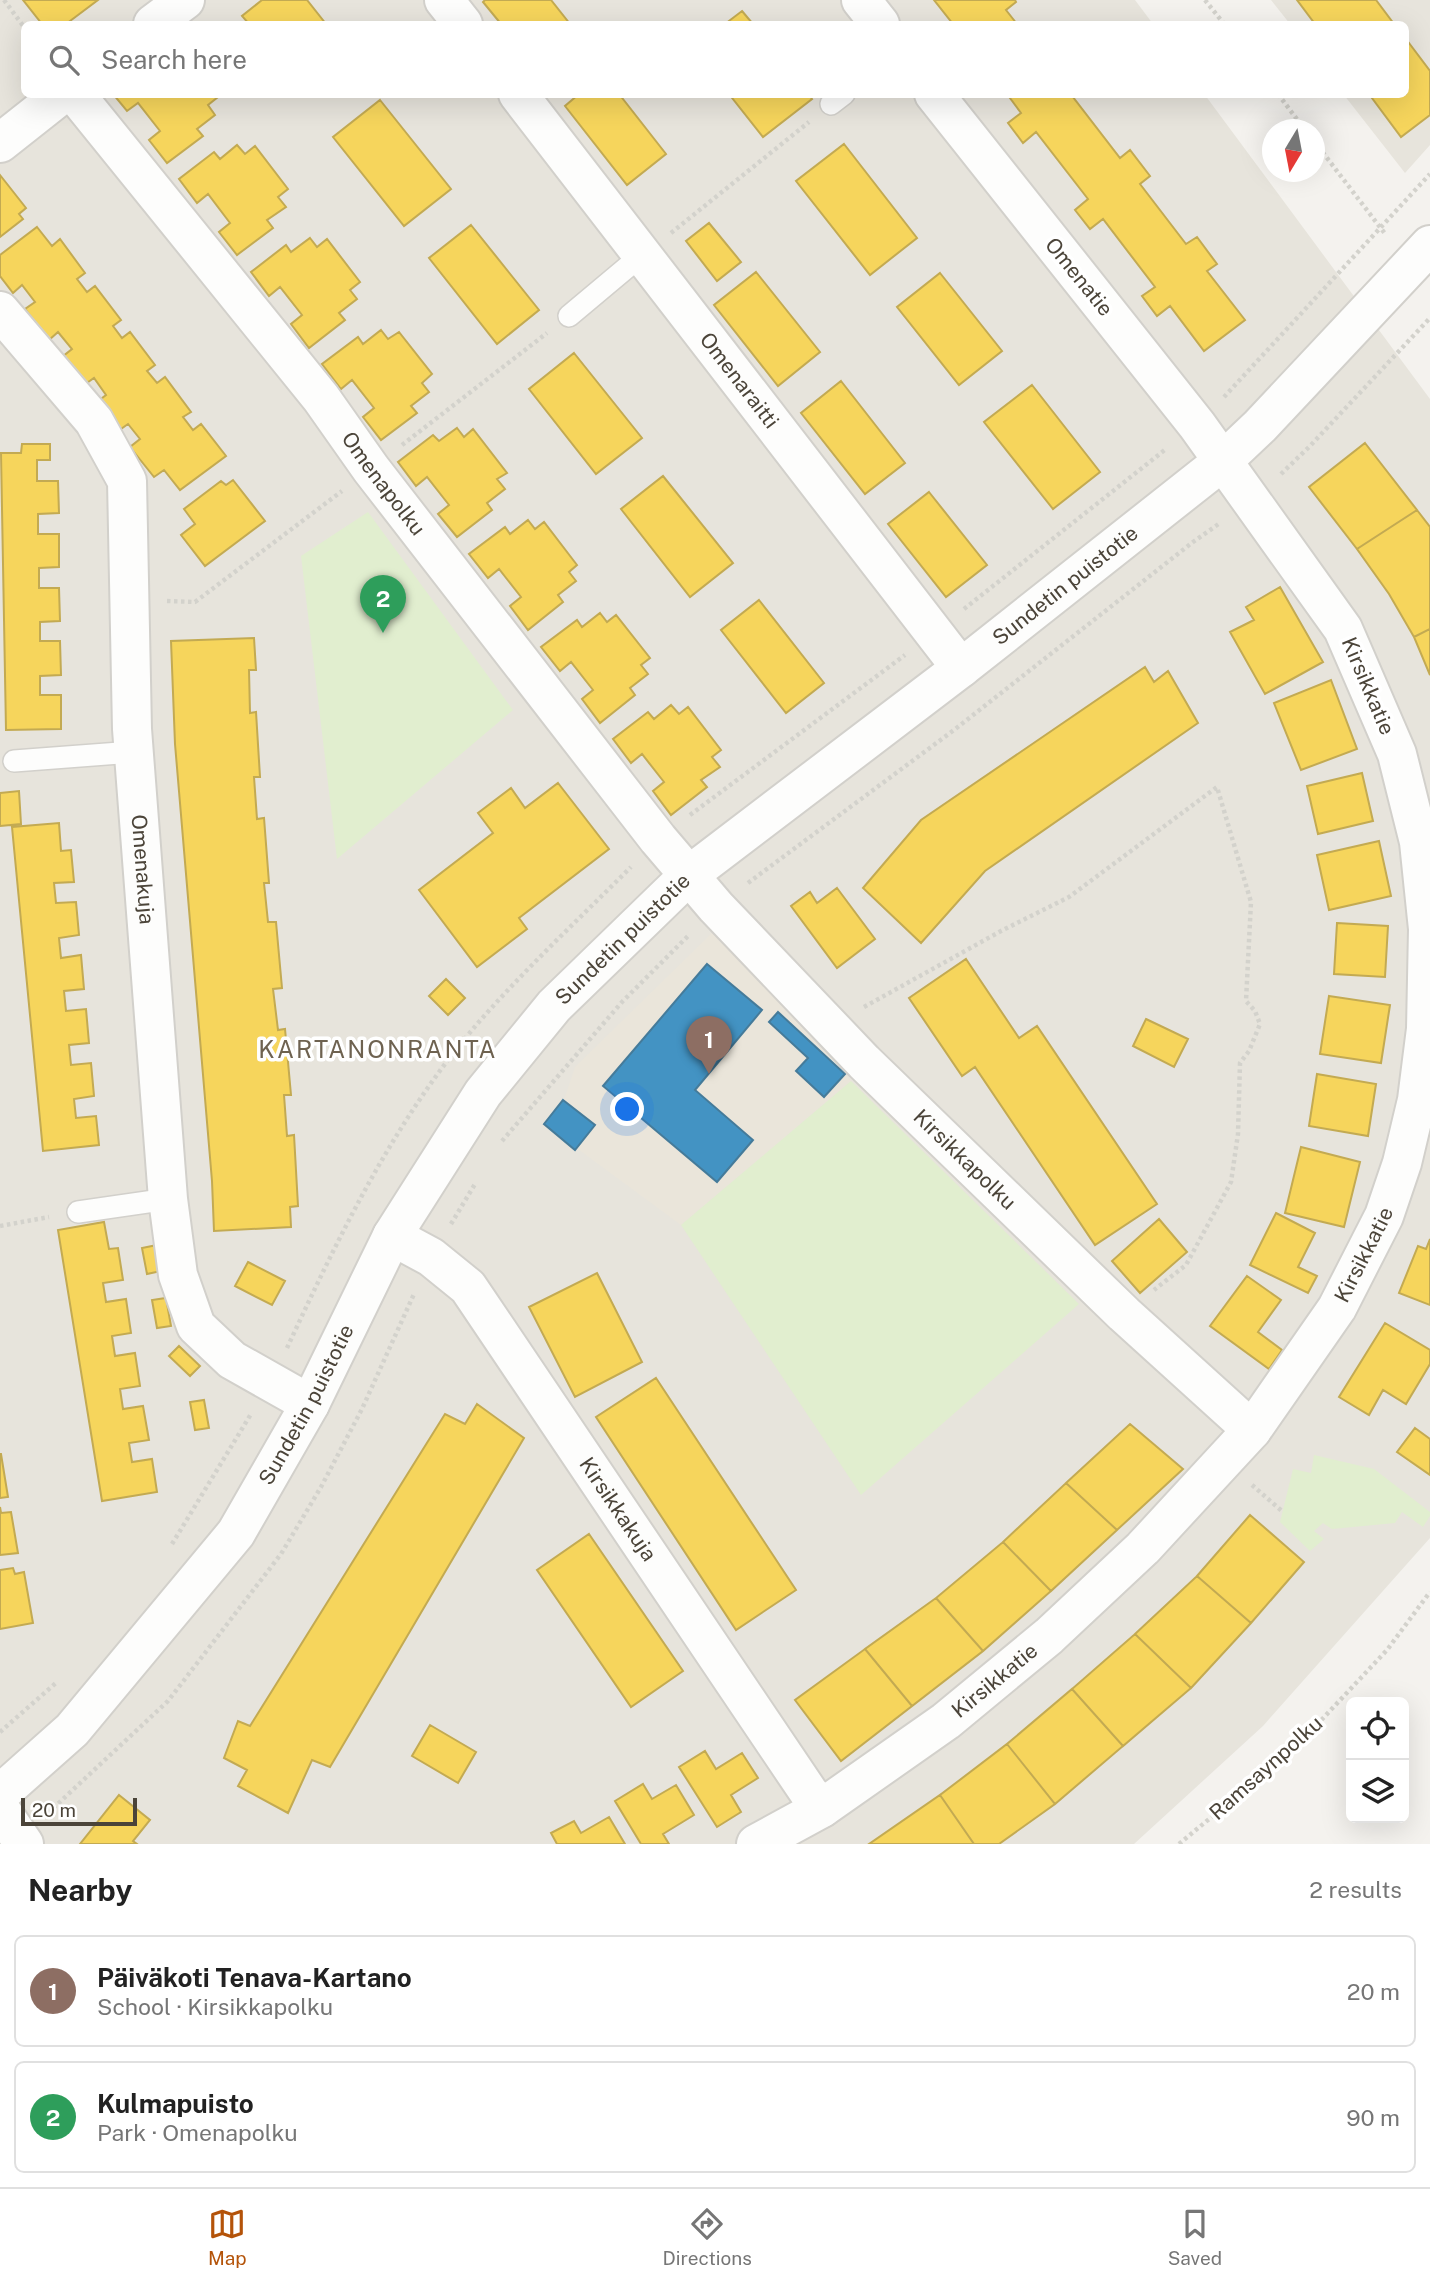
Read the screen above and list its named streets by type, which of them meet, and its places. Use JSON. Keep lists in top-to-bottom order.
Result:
{
  "streets": {
    "street": [
      "Omenatie",
      "Omenaraitti",
      "Omenapolku",
      "Sundetin puistotie",
      "Kirsikkatie",
      "Omenakuja",
      "Kirsikkapolku",
      "Kirsikkakuja"
    ],
    "path": ["Ramsaynpolku"]
  },
  "crossings": [
    ["Omenatie", "Sundetin puistotie"],
    ["Omenatie", "Kirsikkatie"],
    ["Omenaraitti", "Sundetin puistotie"],
    ["Omenapolku", "Sundetin puistotie"],
    ["Omenapolku", "Kirsikkapolku"],
    ["Sundetin puistotie", "Kirsikkatie"],
    ["Sundetin puistotie", "Omenakuja"],
    ["Sundetin puistotie", "Kirsikkapolku"],
    ["Sundetin puistotie", "Kirsikkakuja"],
    ["Kirsikkatie", "Kirsikkapolku"],
    ["Kirsikkatie", "Kirsikkakuja"]
  ],
  "districts": ["KARTANONRANTA"],
  "scale_bar": "20 m",
  "north": "bottom",
  "page": {
    "search": "Search here",
    "pins": ["2", "1"],
    "scale": "20 m",
    "heading": ["Nearby", "2 results"],
    "list": [
      {
        "mark": "1",
        "name": "Päiväkoti Tenava-Kartano",
        "note": "School · Kirsikkapolku",
        "value": "20 m"
      },
      {
        "mark": "2",
        "name": "Kulmapuisto",
        "note": "Park · Omenapolku",
        "value": "90 m"
      }
    ],
    "nav": ["Map", "Directions", "Saved"]
  }
}
